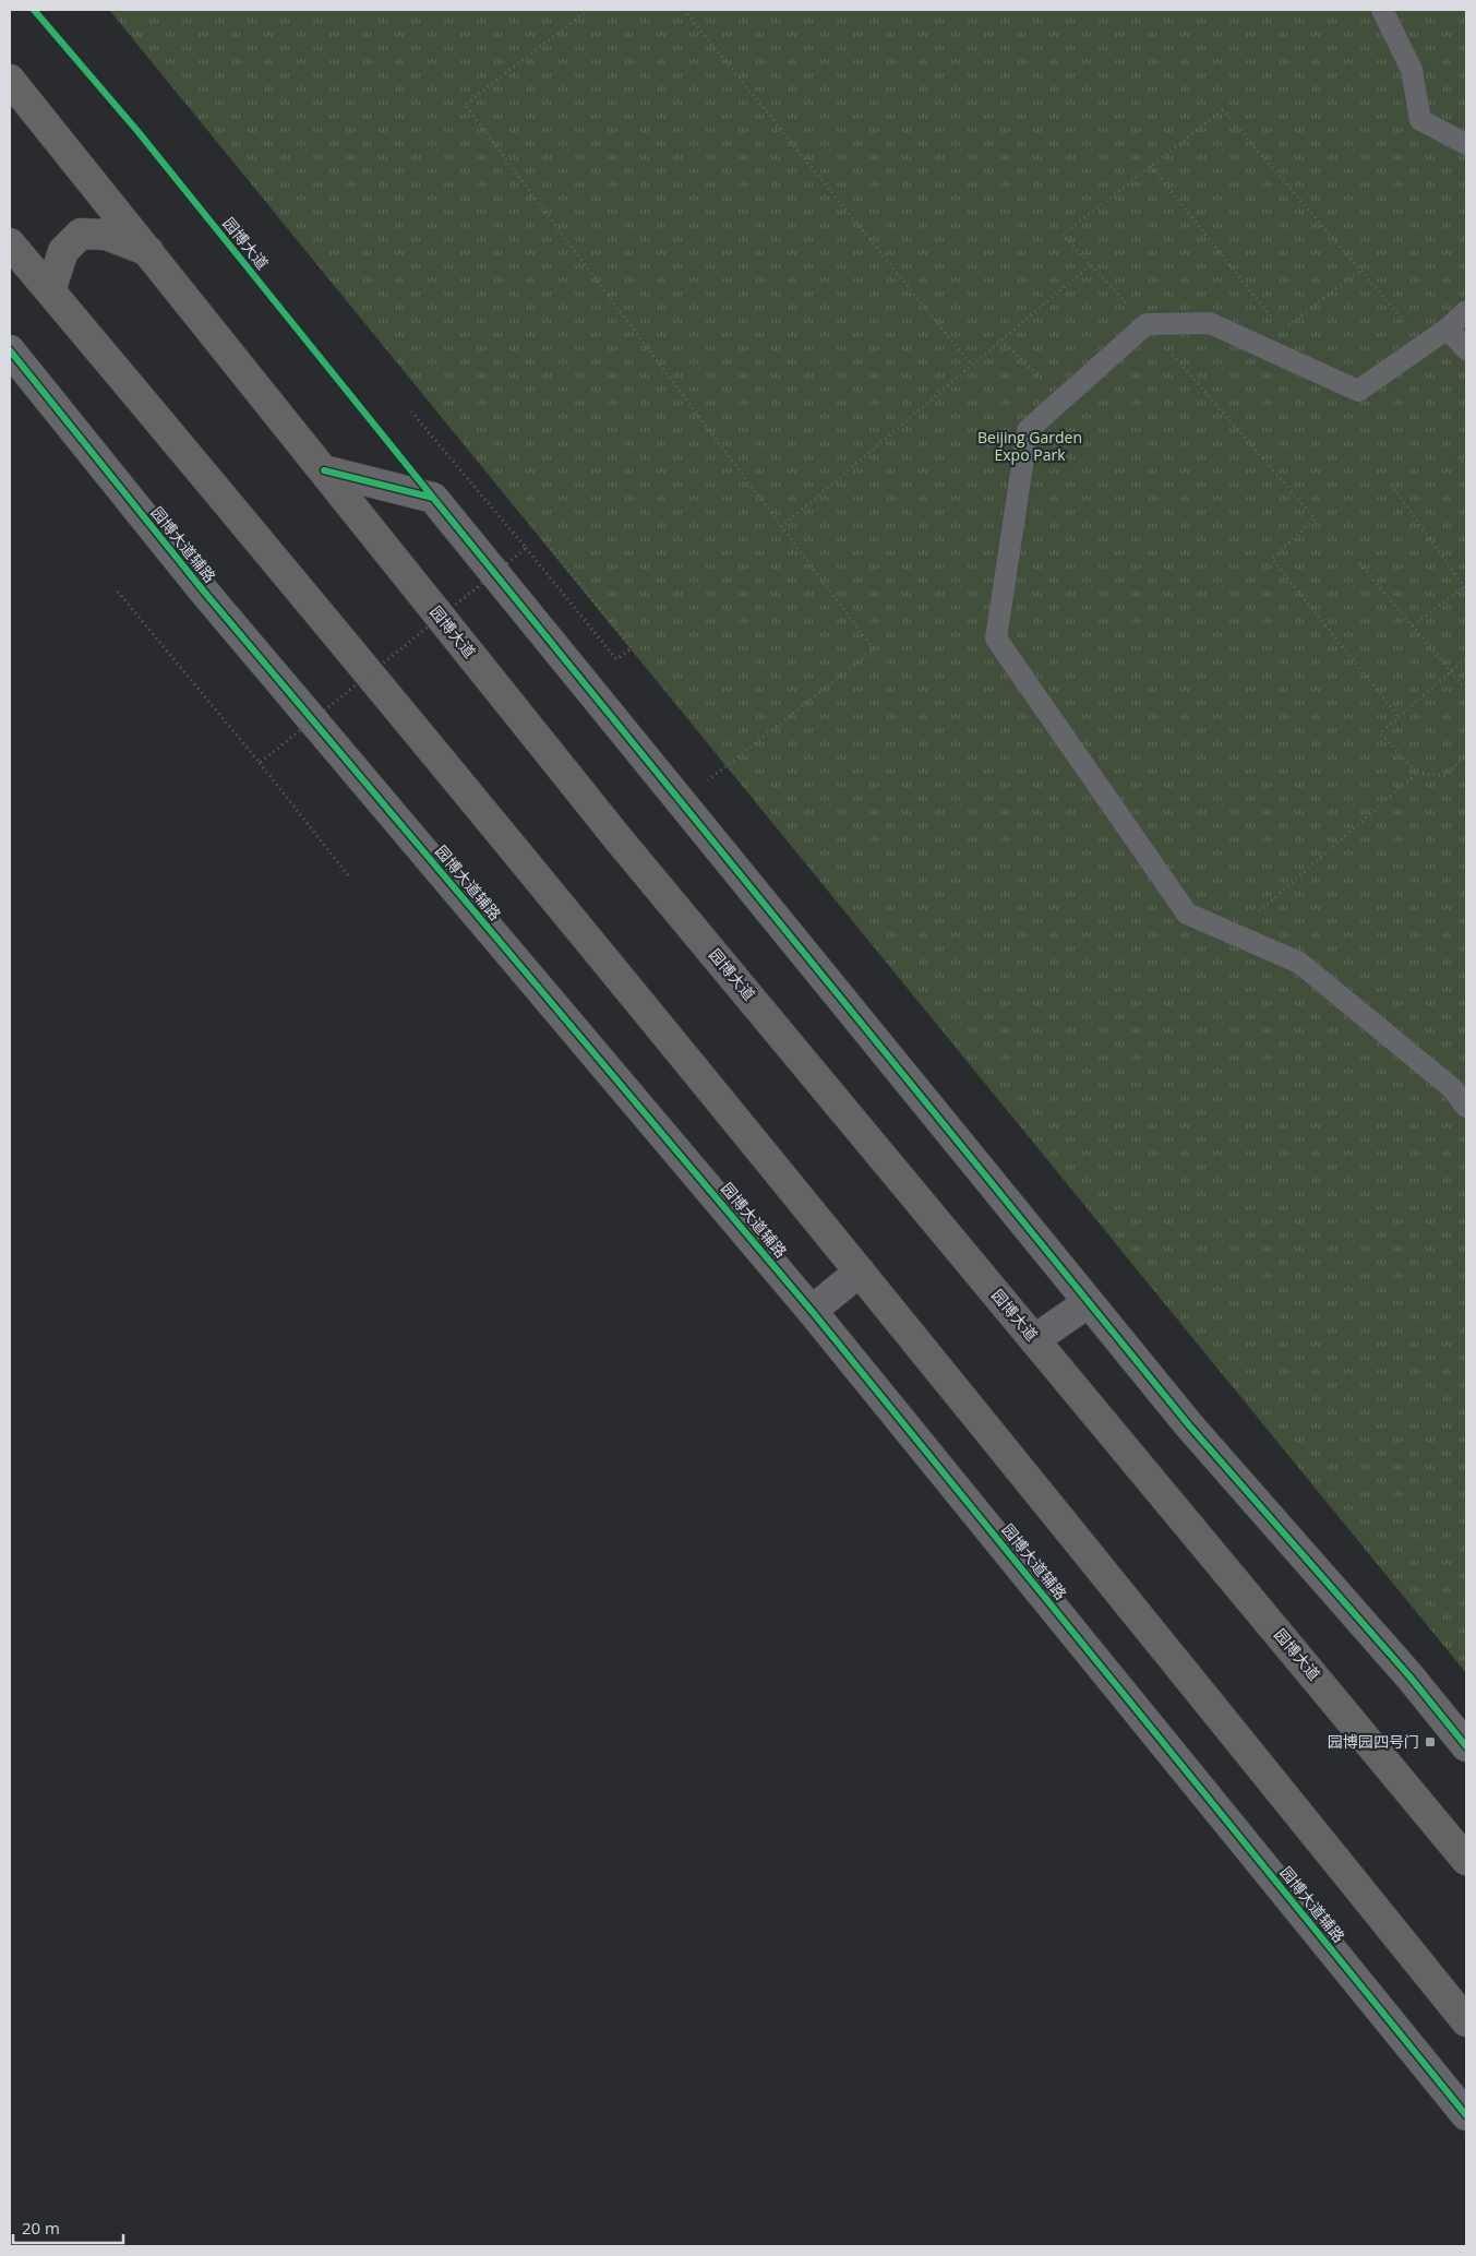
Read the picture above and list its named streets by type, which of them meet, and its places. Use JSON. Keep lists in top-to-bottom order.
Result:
{
  "streets": {
    "main road": ["园博大道"],
    "street": ["园博大道辅路"]
  },
  "parks": ["Beijing Garden Expo Park"],
  "places": {
    "transit": ["园博园四号门"]
  },
  "scale_bar": "20 m"
}
